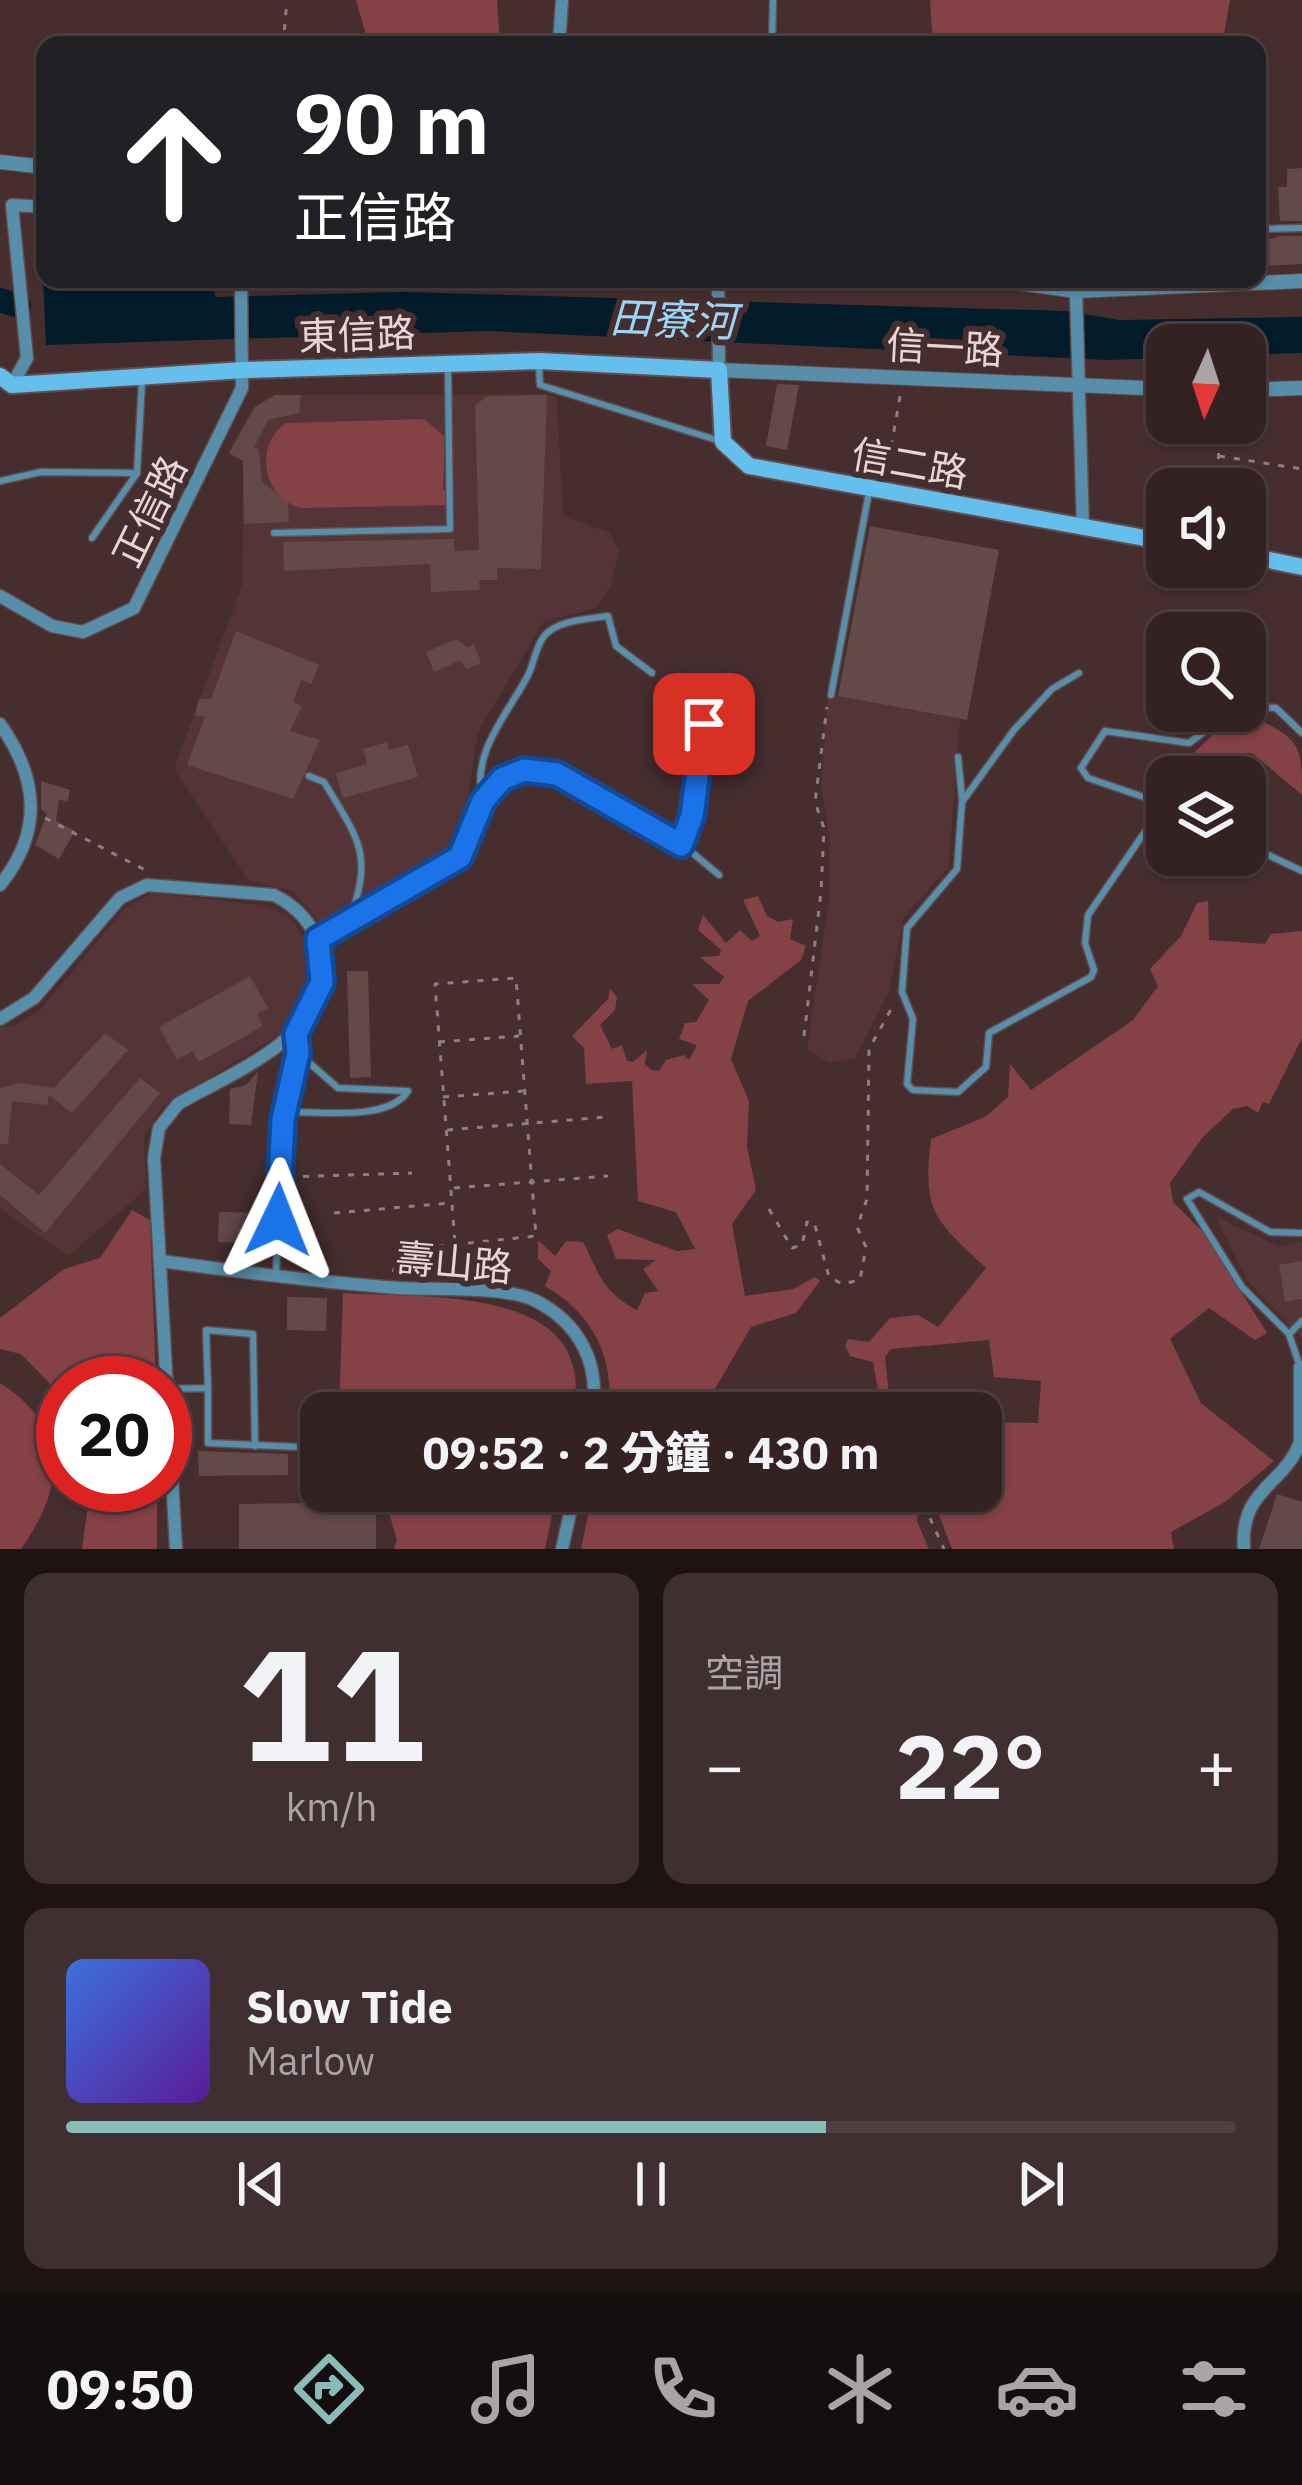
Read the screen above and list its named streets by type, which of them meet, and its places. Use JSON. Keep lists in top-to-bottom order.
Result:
{
  "streets": {
    "main road": ["東信路", "信二路"],
    "street": ["信一路", "正信路", "壽山路"]
  },
  "crossings": [
    ["東信路", "信一路"],
    ["東信路", "正信路"]
  ],
  "water": ["田寮河"],
  "north": "bottom",
  "page": {
    "turn": ["90 m", "正信路"],
    "limit": "20",
    "trip": "09:52 · 2 分鐘 · 430 m",
    "tile": [
      ["11", "km/h"],
      "空調"
    ],
    "heat": ["−", "22°", "+"],
    "song": ["Slow Tide", "Marlow"],
    "tabs": "09:50"
  }
}
